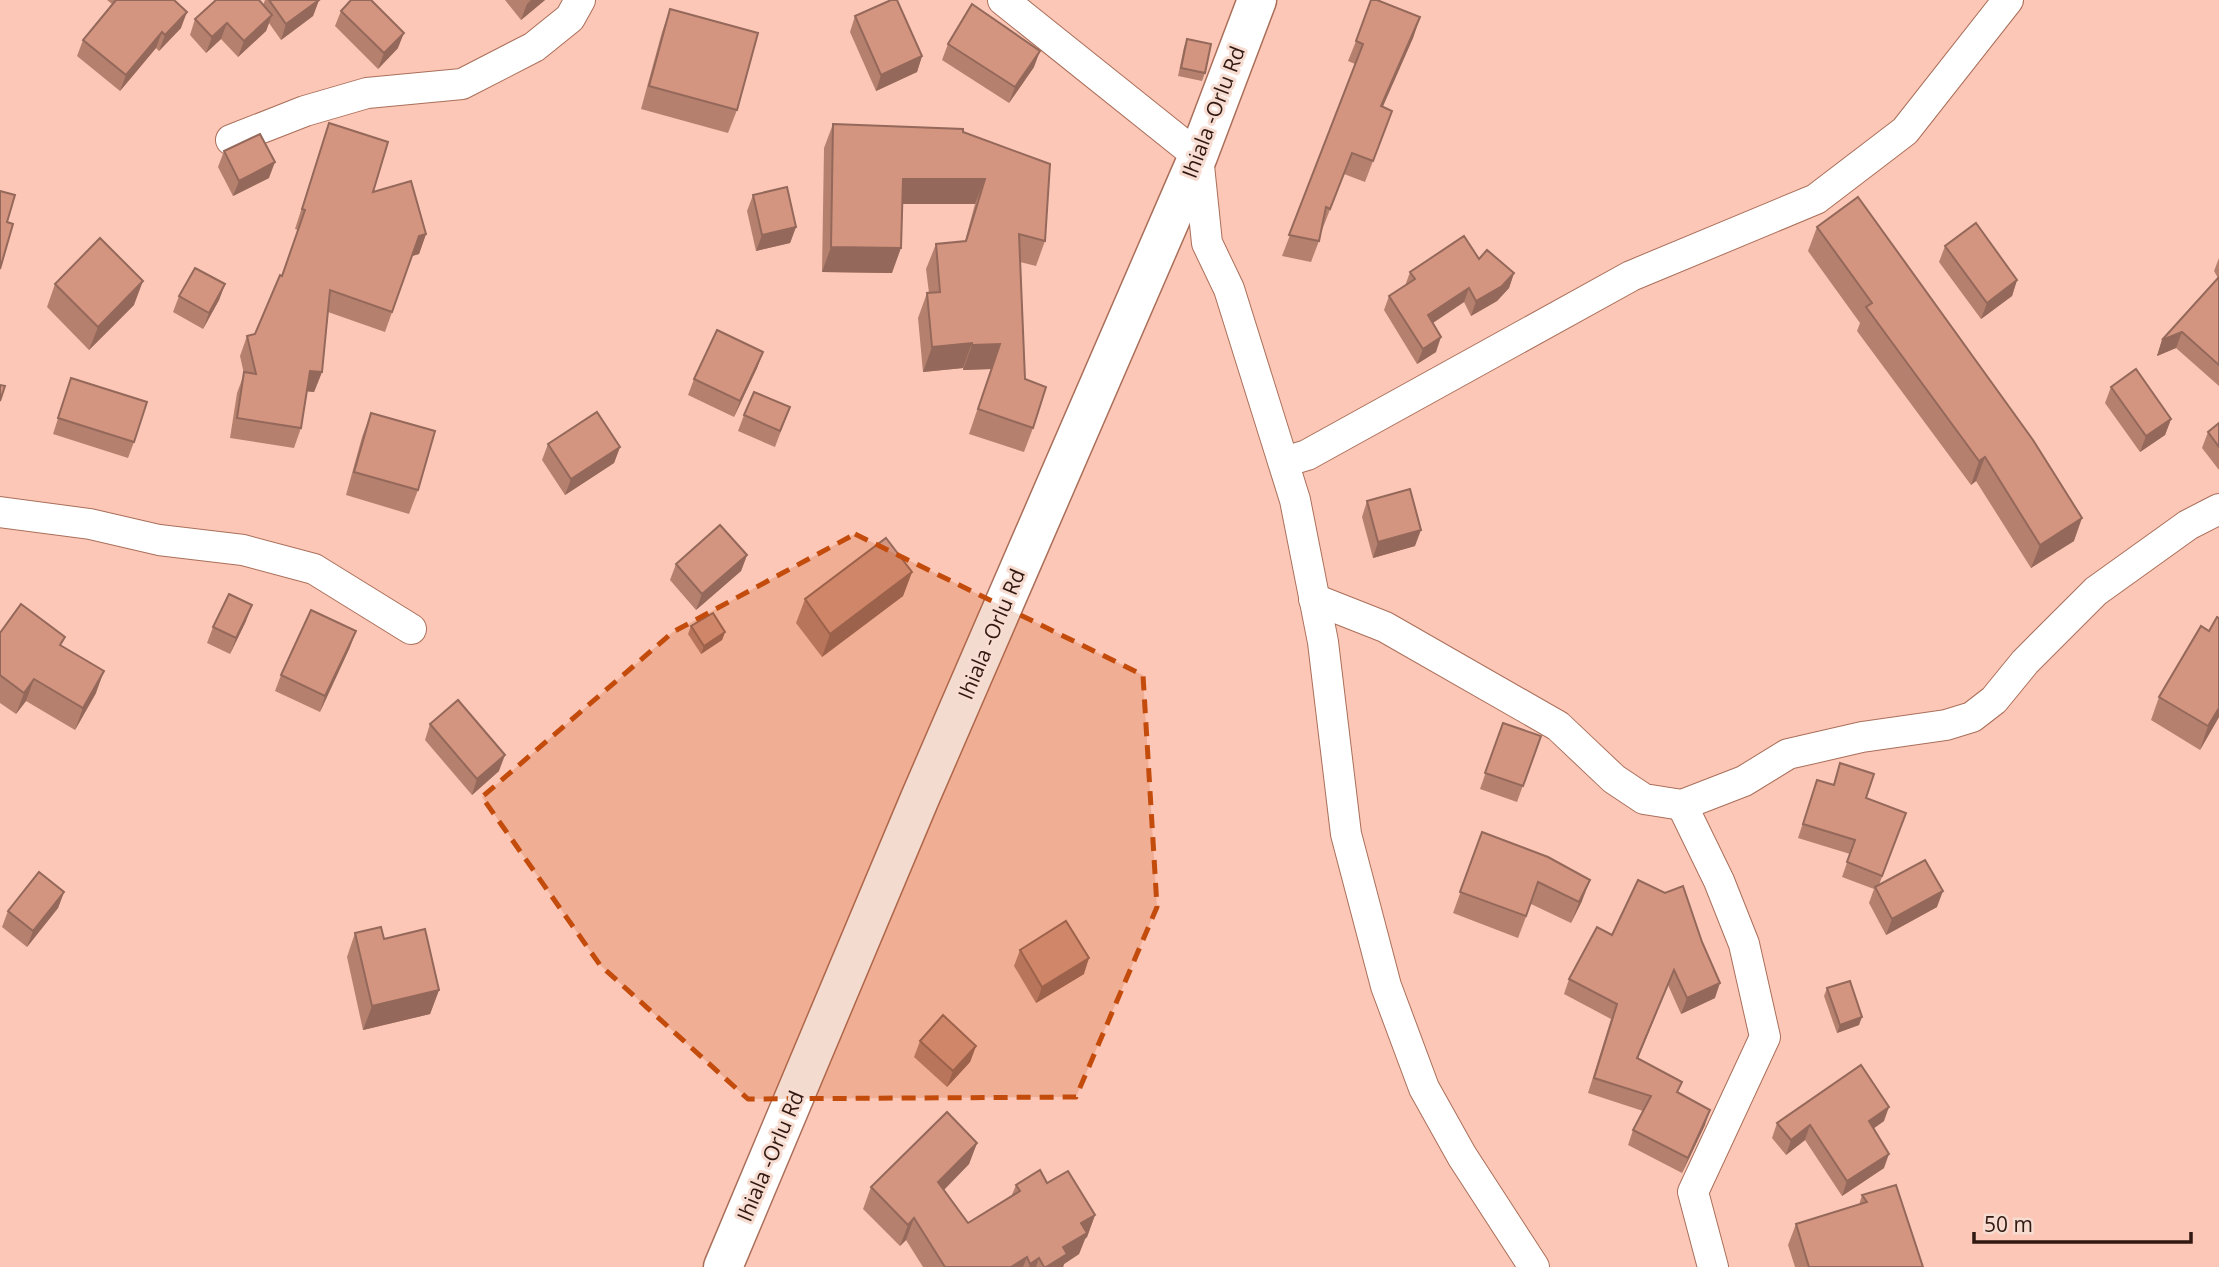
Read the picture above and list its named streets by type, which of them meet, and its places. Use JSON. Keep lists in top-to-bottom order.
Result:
{
  "streets": {
    "main road": ["Ihiala -Orlu Rd"]
  },
  "scale_bar": "50 m"
}
